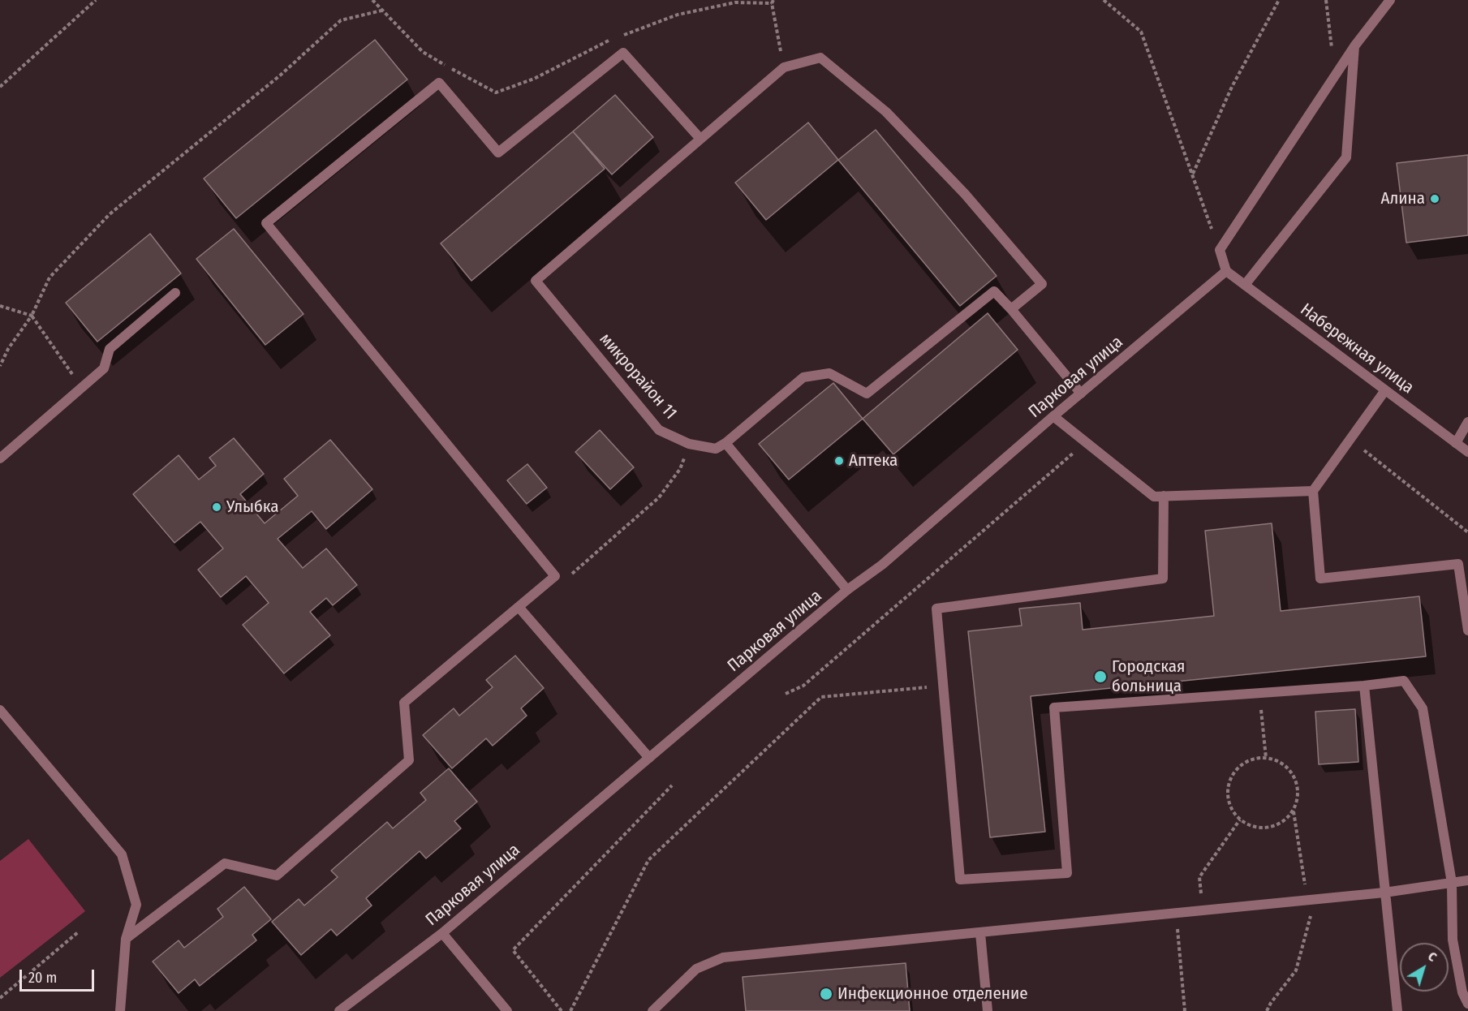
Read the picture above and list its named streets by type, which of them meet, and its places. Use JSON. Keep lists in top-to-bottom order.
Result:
{
  "streets": {
    "street": ["Набережная улица", "микрорайон 11", "Парковая улица"]
  },
  "crossings": [
    ["Набережная улица", "Парковая улица"]
  ],
  "places": [
    "Алина",
    "Аптека",
    "Улыбка",
    "Городская больница",
    "Инфекционное отделение"
  ],
  "scale_bar": "20 m",
  "north": "top right"
}
